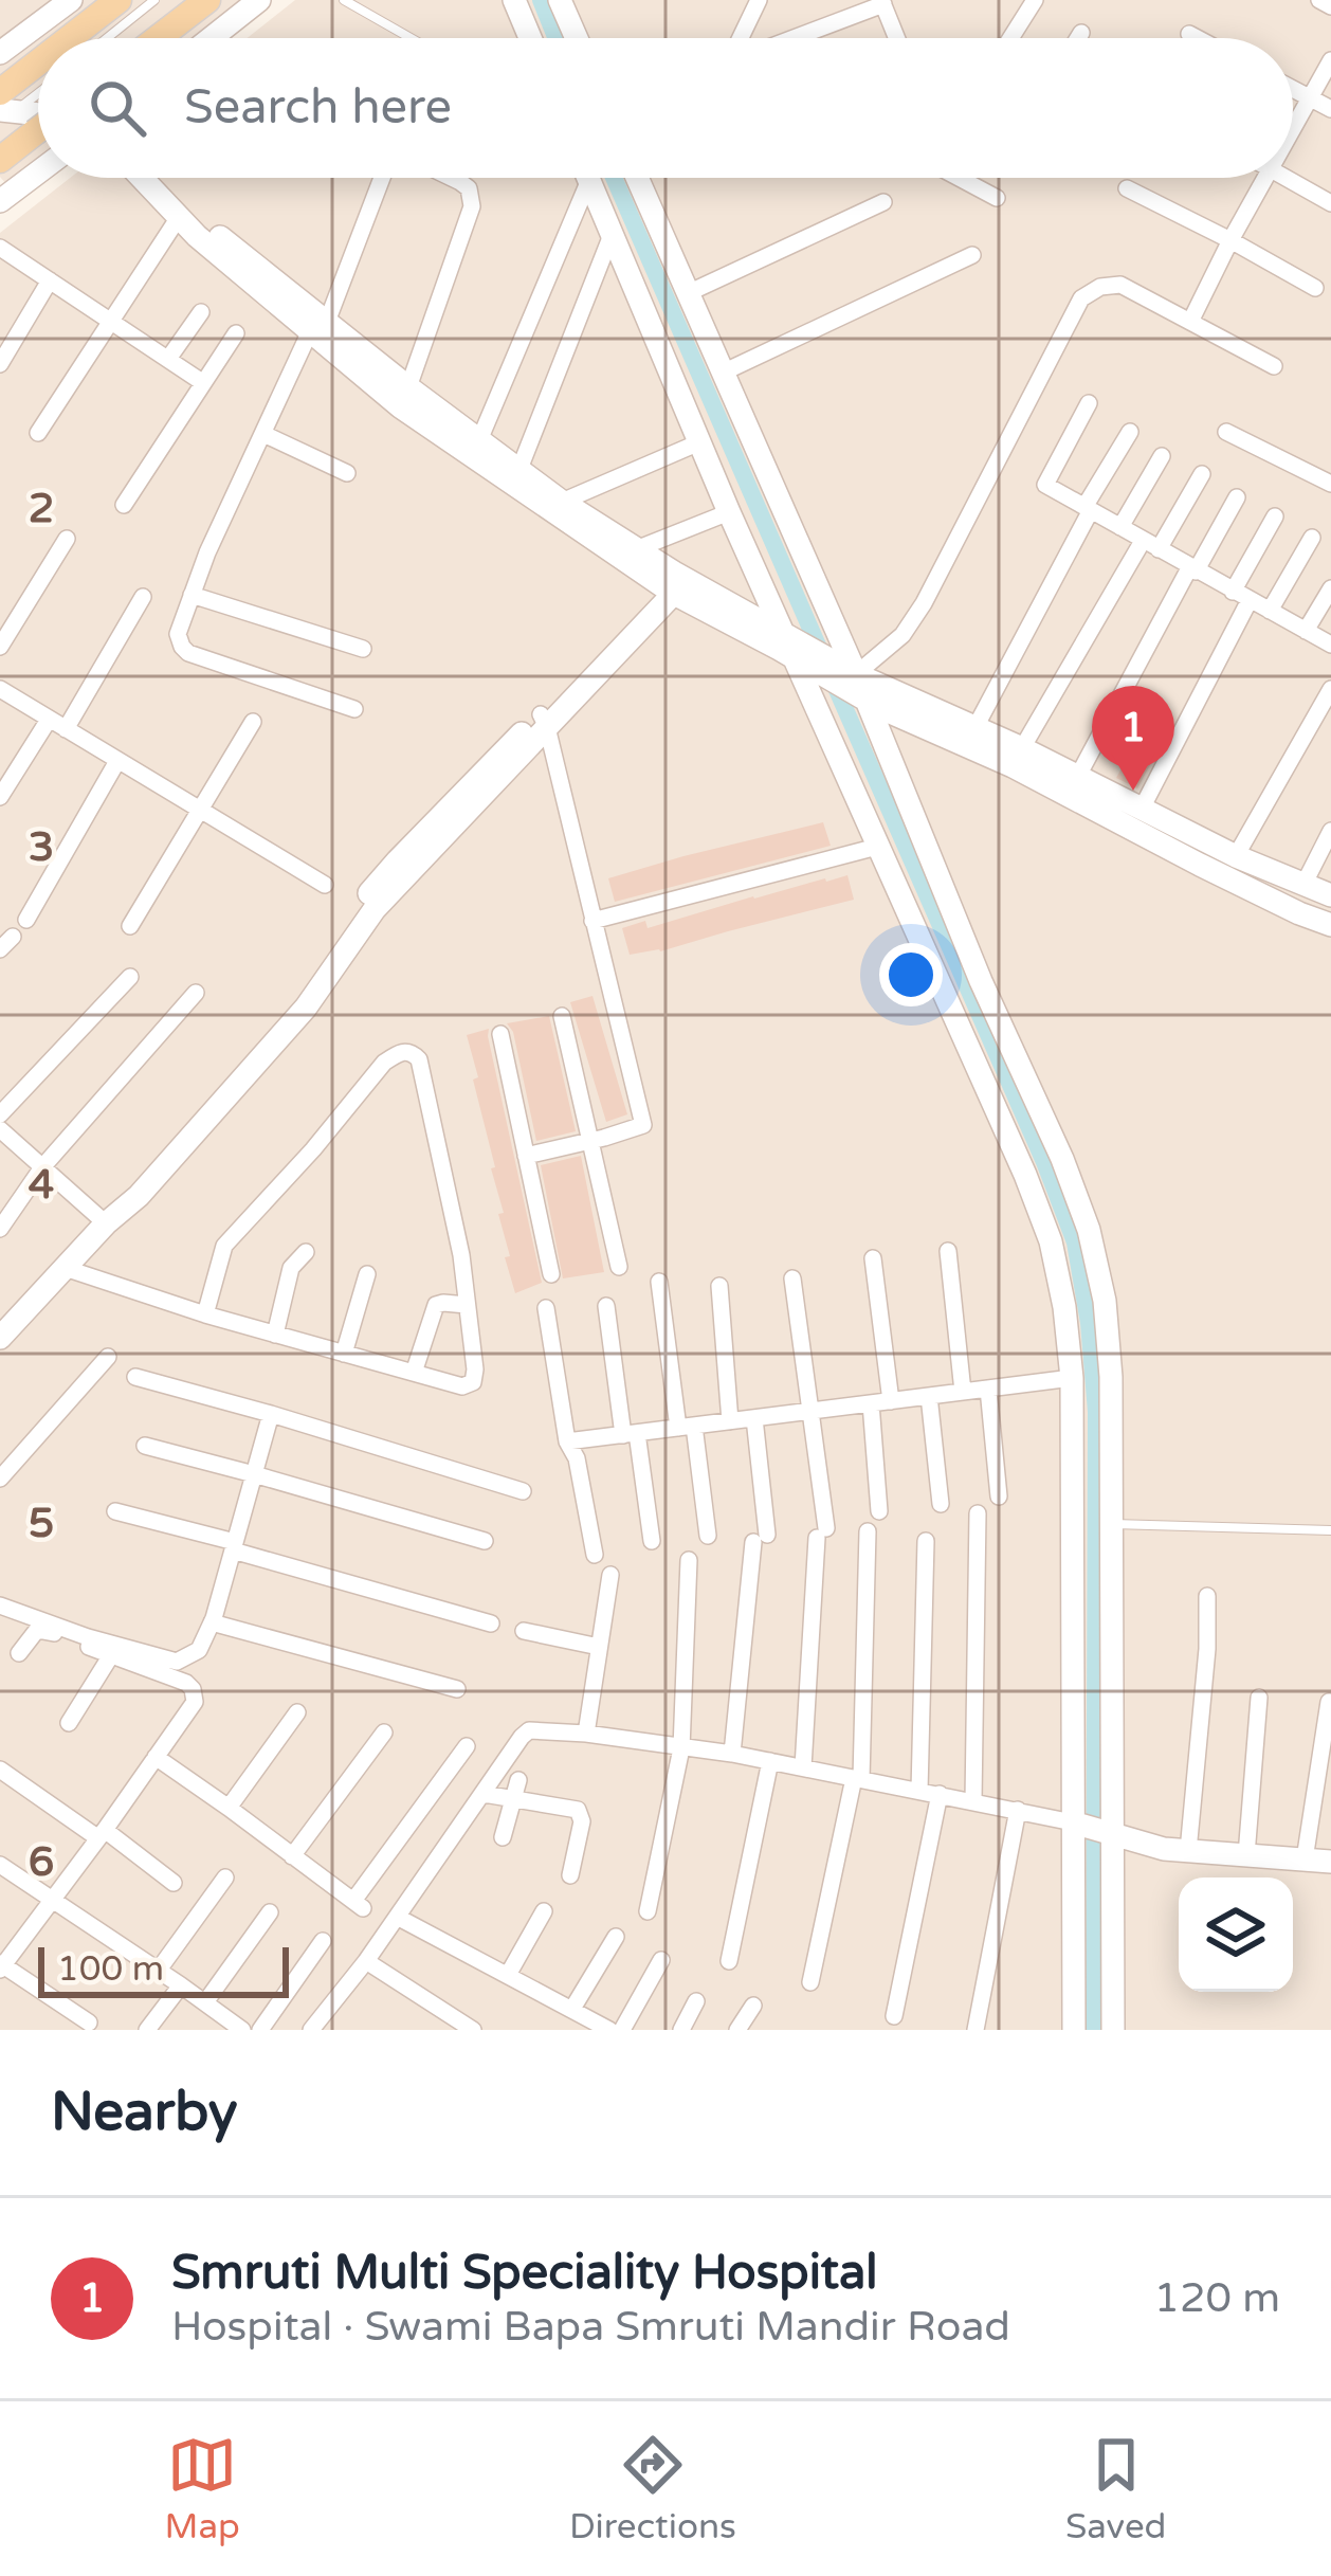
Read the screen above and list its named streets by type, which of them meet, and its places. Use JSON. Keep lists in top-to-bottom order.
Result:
{
  "scale_bar": "100 m",
  "page": {
    "search": "Search here",
    "pins": "1",
    "scale": "100 m",
    "heading": "Nearby",
    "list": [
      {
        "mark": "1",
        "name": "Smruti Multi Speciality Hospital",
        "note": "Hospital · Swami Bapa Smruti Mandir Road",
        "value": "120 m"
      }
    ],
    "nav": ["Map", "Directions", "Saved"]
  },
  "grid": {
    "rows": [
      "2",
      "3",
      "4",
      "5",
      "6"
    ]
  }
}
